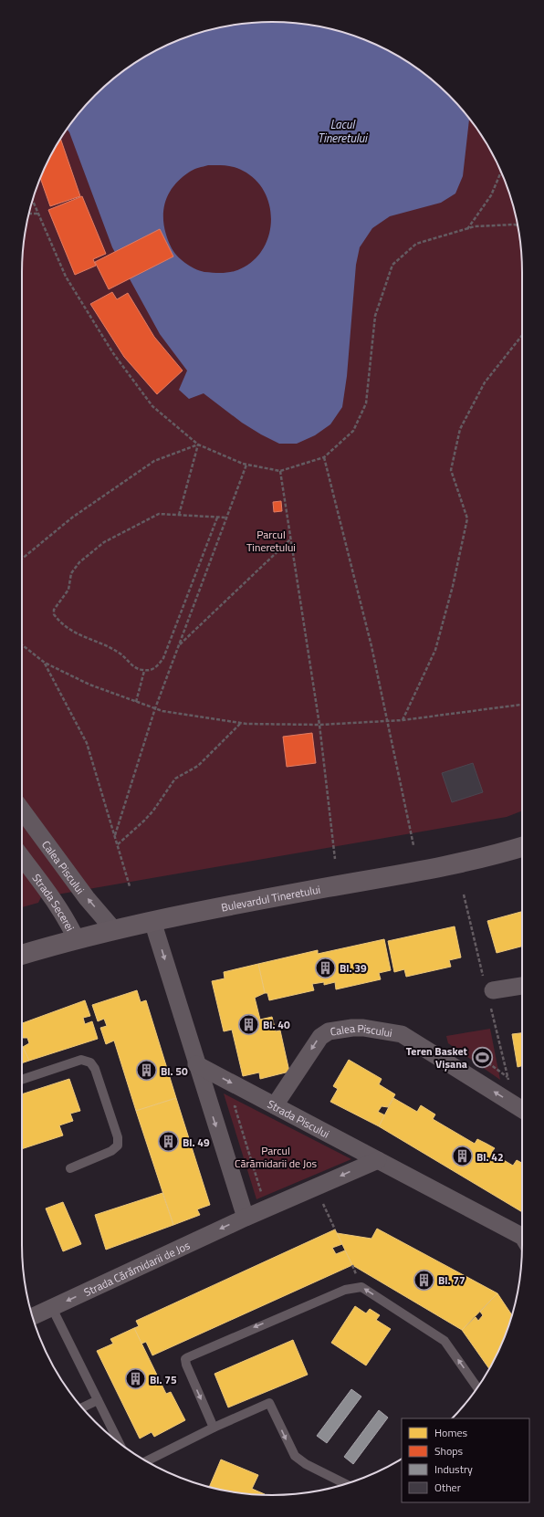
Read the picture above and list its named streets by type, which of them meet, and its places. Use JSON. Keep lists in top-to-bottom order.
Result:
{
  "streets": {
    "main road": ["Bulevardul Tineretului"],
    "street": [
      "Calea Piscului",
      "Strada Secerei",
      "Strada Piscului",
      "Strada Cărămidarii de Jos"
    ]
  },
  "crossings": [
    ["Calea Piscului", "Bulevardul Tineretului"],
    ["Calea Piscului", "Strada Piscului"],
    ["Bulevardul Tineretului", "Strada Secerei"],
    ["Strada Piscului", "Strada Cărămidarii de Jos"]
  ],
  "one_way": ["Strada Cărămidarii de Jos"],
  "water": ["Lacul Tineretului"],
  "parks": ["Parcul Tineretului", "Parcul Cărămidarii de Jos"],
  "places": {
    "building": [
      "Bl. 39",
      "Bl. 40",
      "Bl. 50",
      "Bl. 49",
      "Bl. 42",
      "Bl. 77",
      "Bl. 75"
    ],
    "sports": ["Teren Basket Vișana"]
  },
  "legend": [
    "Homes",
    "Shops",
    "Industry",
    "Other"
  ]
}
